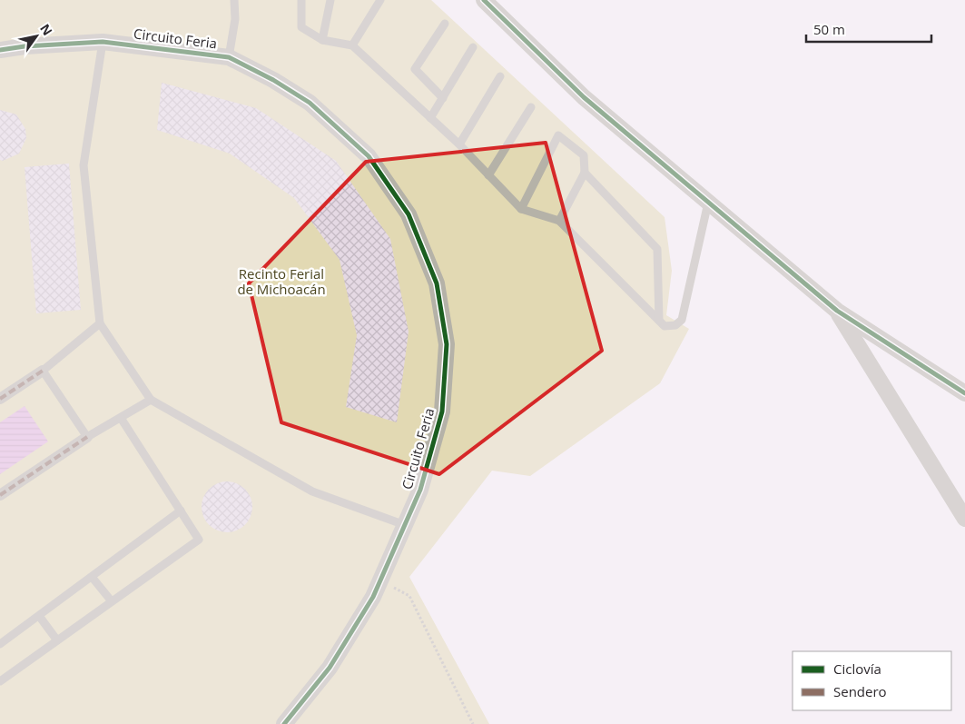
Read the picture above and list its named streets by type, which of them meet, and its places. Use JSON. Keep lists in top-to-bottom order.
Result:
{
  "streets": {
    "street": ["Circuito Feria"]
  },
  "parks": ["Recinto Ferial de Michoacán"],
  "legend": ["Ciclovía", "Sendero"],
  "scale_bar": "50 m",
  "north": "top right"
}
